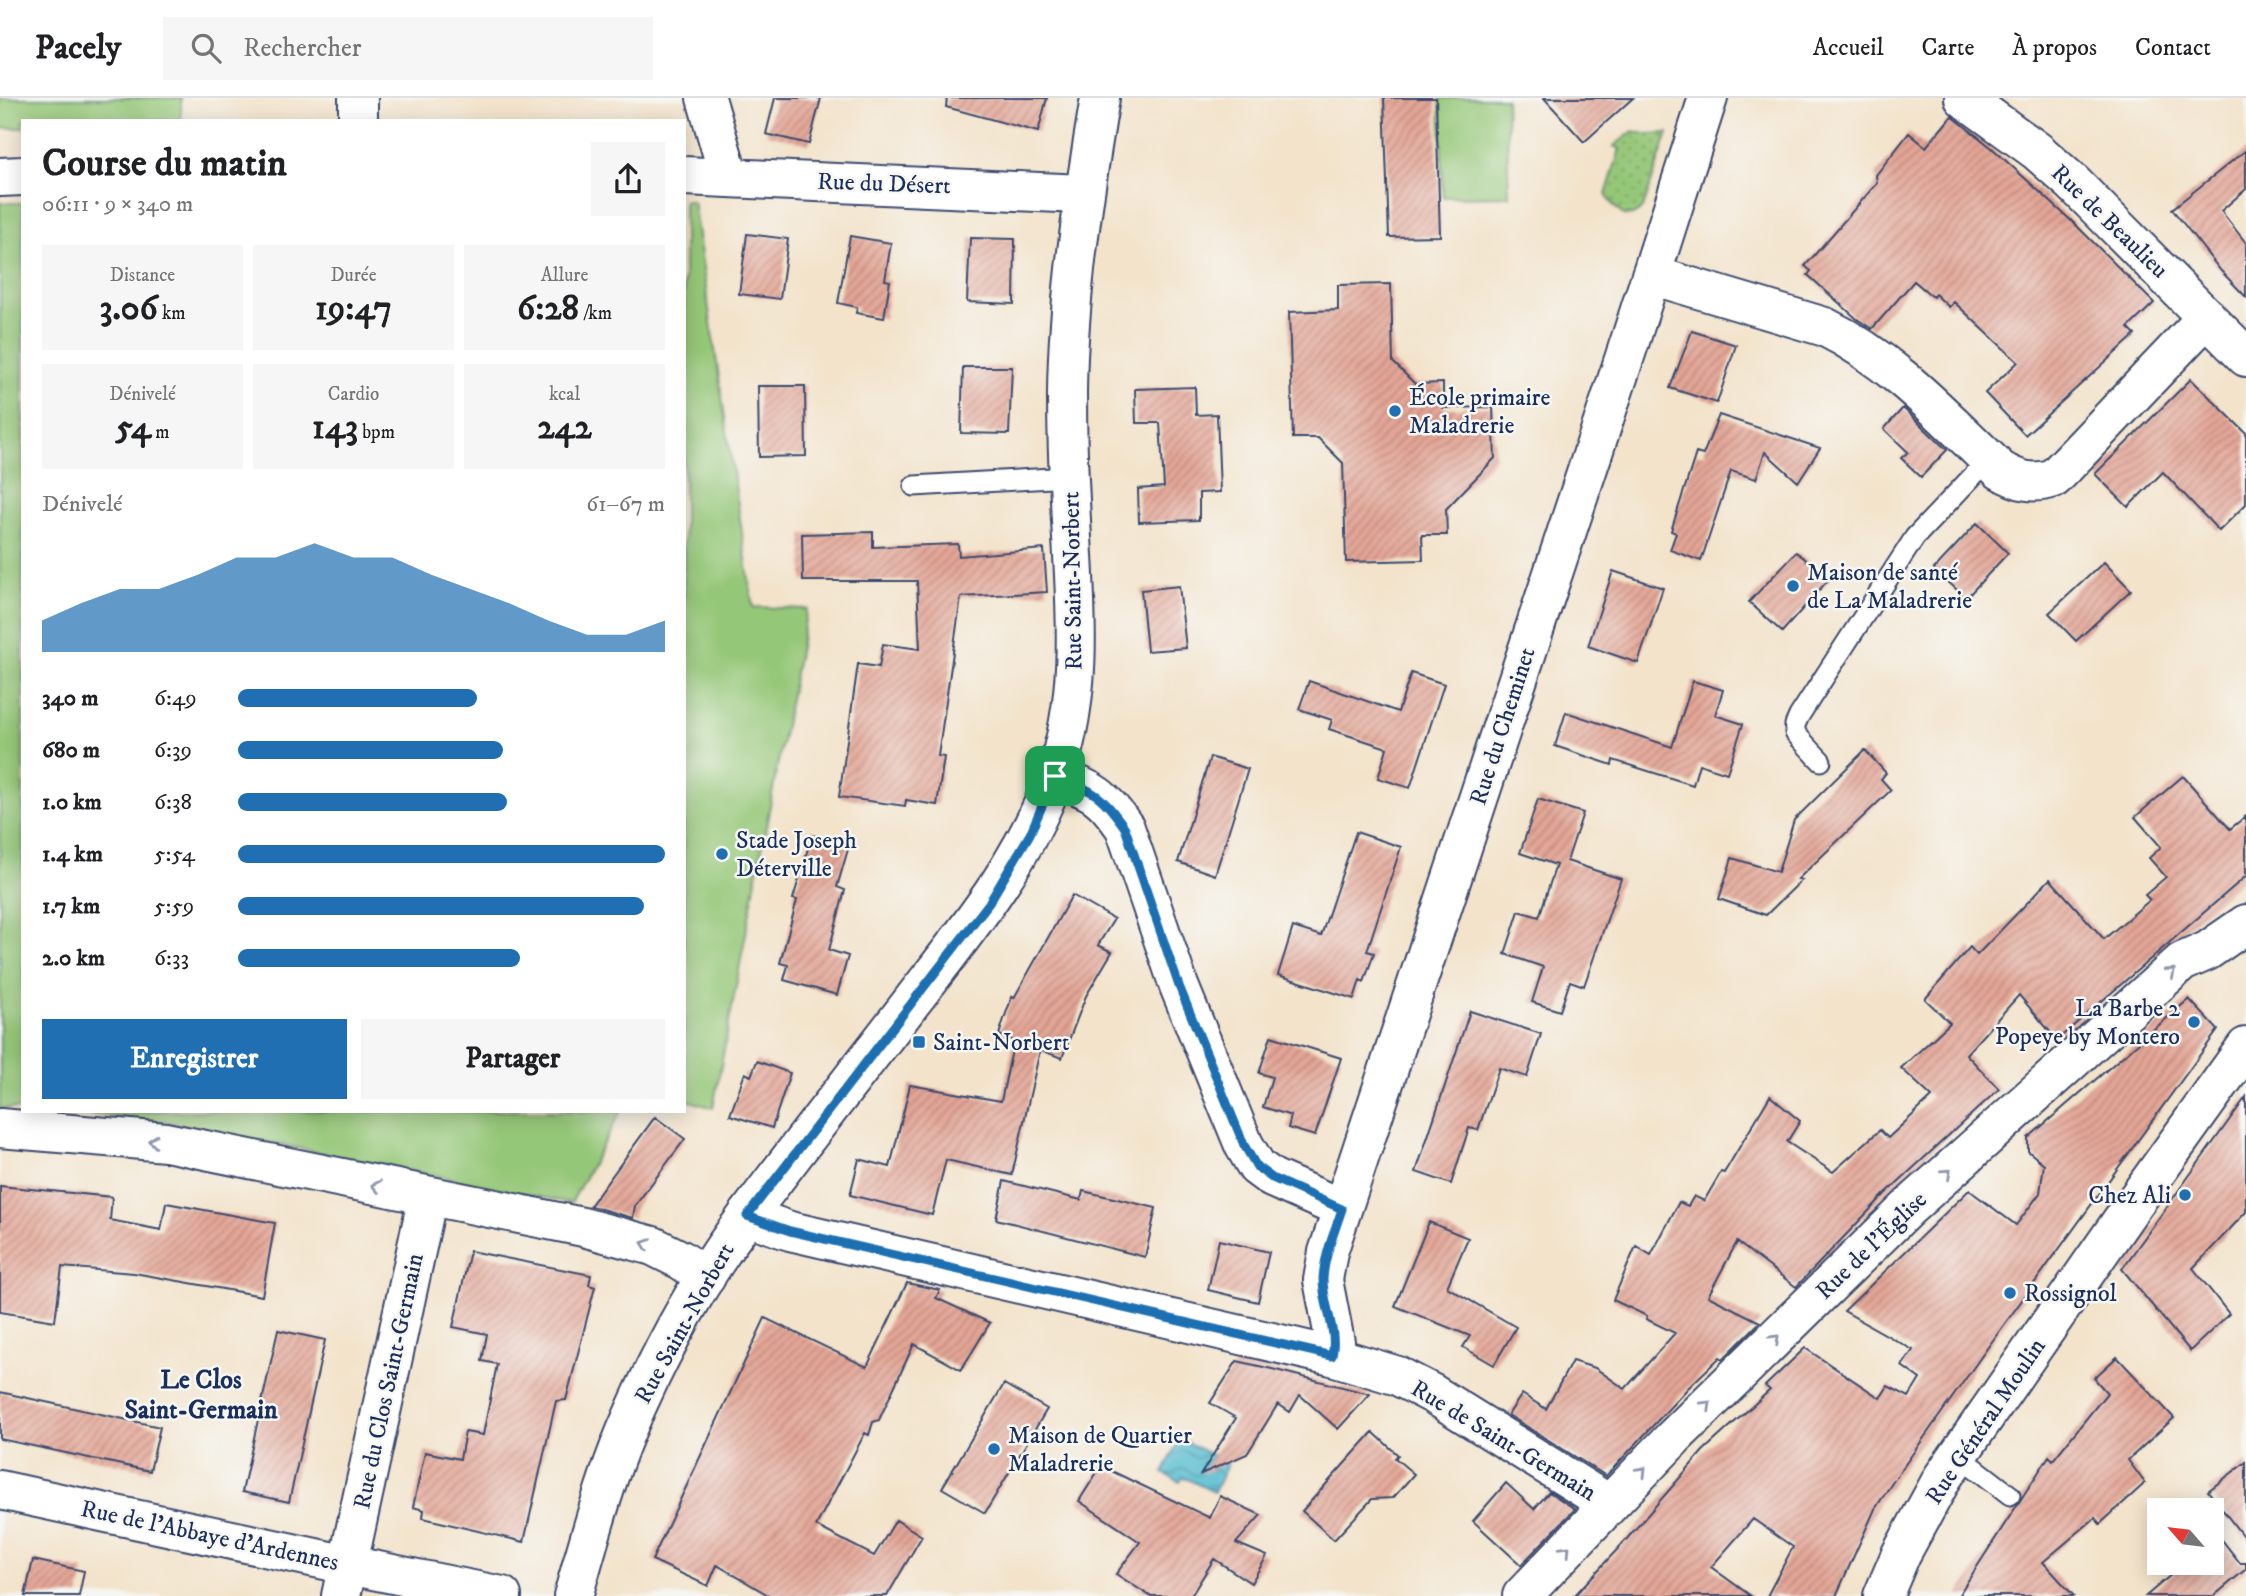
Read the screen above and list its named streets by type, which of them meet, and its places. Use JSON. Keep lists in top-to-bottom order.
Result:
{
  "streets": {
    "street": [
      "Rue du Désert",
      "Rue de Beaulieu",
      "Rue Saint-Norbert",
      "Rue du Cheminet",
      "Rue de l'Église",
      "Rue du Clos Saint-Germain",
      "Rue Général Moulin",
      "Rue de Saint-Germain",
      "Rue de l'Abbaye d'Ardennes"
    ]
  },
  "crossings": [
    ["Rue du Désert", "Rue Saint-Norbert"],
    ["Rue Saint-Norbert", "Rue de Saint-Germain"],
    ["Rue du Cheminet", "Rue de Saint-Germain"],
    ["Rue de l'Église", "Rue de Saint-Germain"],
    ["Rue du Clos Saint-Germain", "Rue de l'Abbaye d'Ardennes"]
  ],
  "one_way": ["Rue de l'Église"],
  "districts": ["Le Clos Saint-Germain"],
  "places": {
    "other": [
      "École primaire Maladrerie",
      "Maison de santé de La Maladrerie",
      "Stade Joseph Déterville",
      "La Barbe 2 Popeye by Montero",
      "Chez Ali",
      "Rossignol",
      "Maison de Quartier Maladrerie"
    ],
    "transit": ["Saint-Norbert"]
  },
  "north": "top left",
  "page": {
    "header": "Pacely",
    "search": "Rechercher",
    "nav": [
      "Accueil",
      "Carte",
      "À propos",
      "Contact"
    ],
    "heading": ["Course du matin", "06:11 · 9 × 340 m"],
    "stats": [
      ["Distance", "3.06 km"],
      ["Durée", "19:47"],
      ["Allure", "6:28 /km"],
      ["Dénivelé", "54 m"],
      ["Cardio", "143 bpm"],
      ["kcal", "242"]
    ],
    "chart": ["Dénivelé", "61–67 m"],
    "list": [
      {
        "name": "340 m",
        "note": "6:49"
      },
      {
        "name": "680 m",
        "note": "6:39"
      },
      {
        "name": "1.0 km",
        "note": "6:38"
      },
      {
        "name": "1.4 km",
        "note": "5:54"
      },
      {
        "name": "1.7 km",
        "note": "5:59"
      },
      {
        "name": "2.0 km",
        "note": "6:33"
      }
    ],
    "buttons": ["Enregistrer", "Partager"]
  }
}
